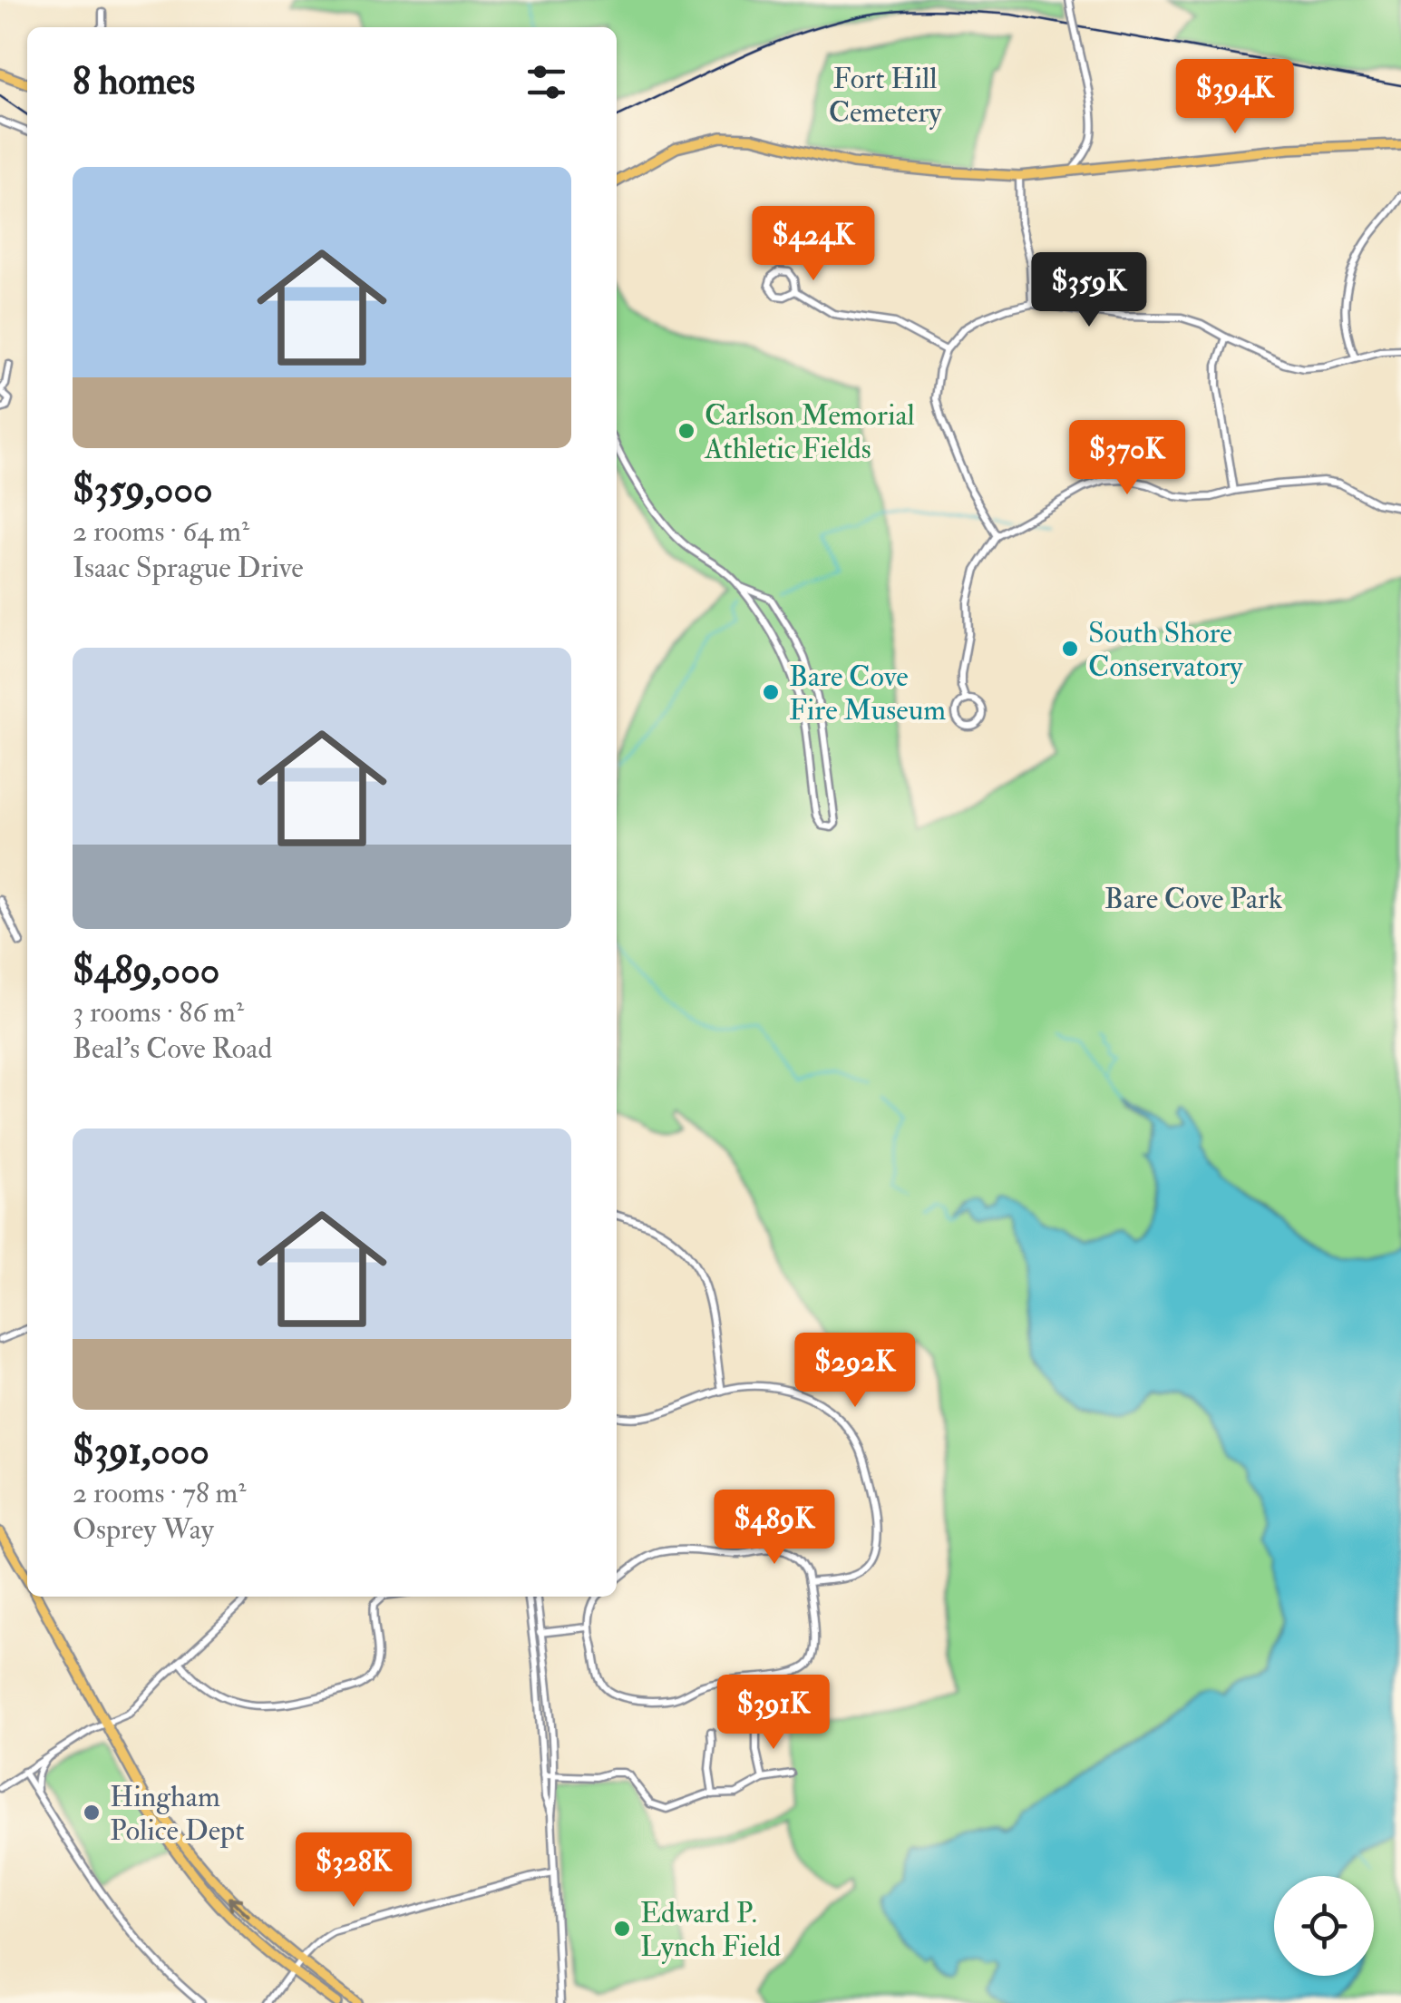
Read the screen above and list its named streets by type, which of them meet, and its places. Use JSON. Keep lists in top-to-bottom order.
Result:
{
  "parks": ["Fort Hill Cemetery", "Bare Cove Park"],
  "places": [
    "Carlson Memorial Athletic Fields",
    "South Shore Conservatory",
    "Bare Cove Fire Museum",
    "Hingham Police Dept",
    "Edward P. Lynch Field"
  ],
  "page": {
    "heading": "8 homes",
    "price": [
      "$394K",
      "$424K",
      "$359K",
      "$370K",
      "$292K",
      "$489K",
      "$391K",
      "$328K"
    ],
    "list": [
      {
        "name": "$359,000",
        "note": "2 rooms · 64 m² · Isaac Sprague Drive"
      },
      {
        "name": "$489,000",
        "note": "3 rooms · 86 m² · Beal's Cove Road"
      },
      {
        "name": "$391,000",
        "note": "2 rooms · 78 m² · Osprey Way"
      }
    ]
  }
}
